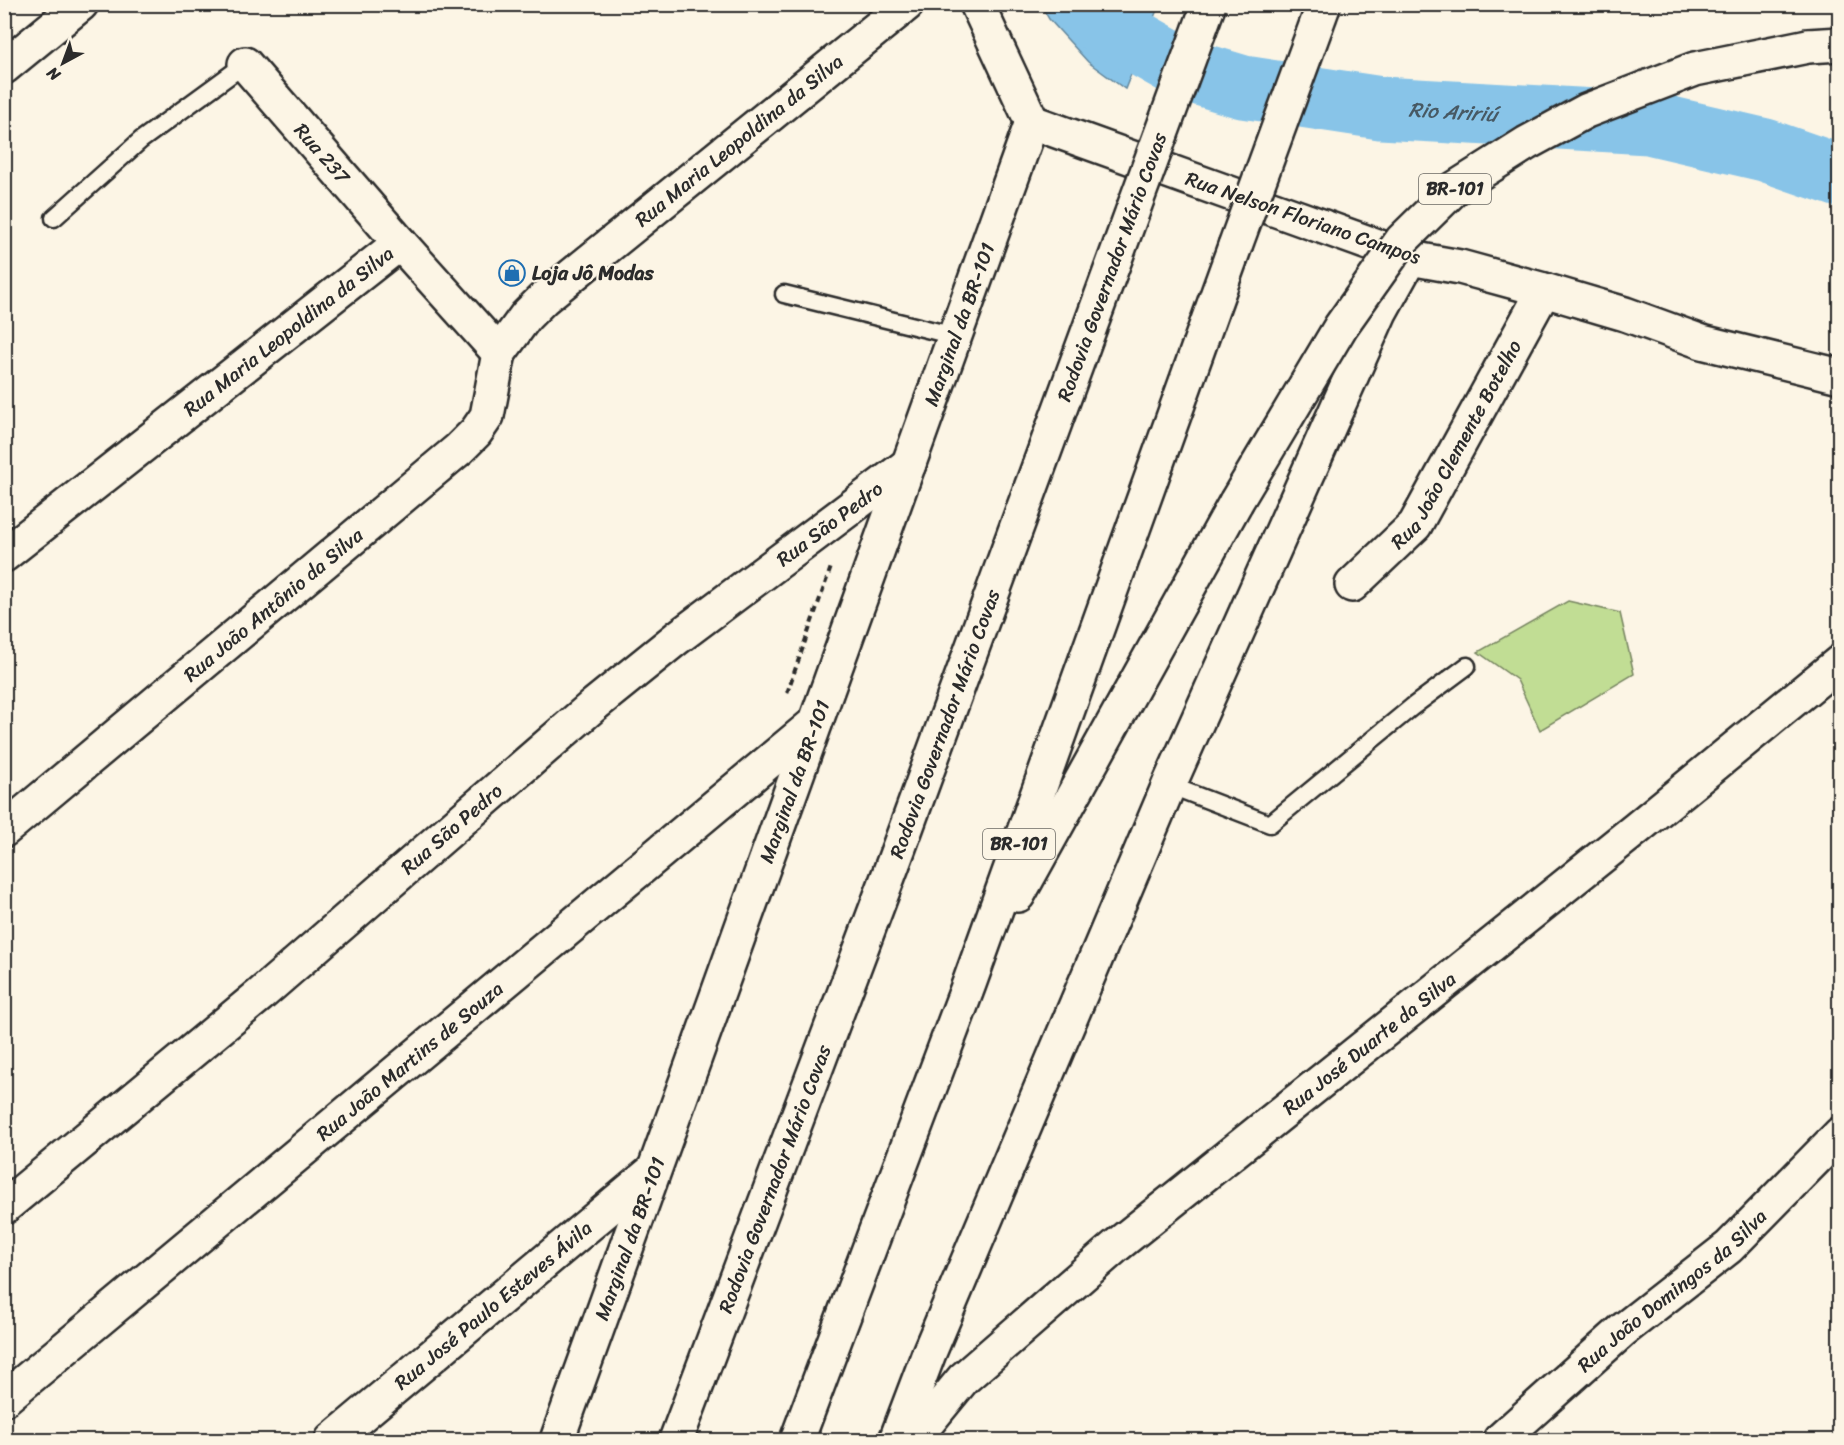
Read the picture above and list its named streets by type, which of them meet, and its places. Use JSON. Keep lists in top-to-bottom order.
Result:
{
  "streets": {
    "main road": [
      "Rua Maria Leopoldina da Silva",
      "Rua 237",
      "BR-101",
      "Rua Nelson Floriano Campos",
      "Rodovia Governador Mário Covas",
      "Marginal da BR-101",
      "Rua João Clemente Botelho",
      "Rua São Pedro",
      "Rua João Antônio da Silva",
      "Rua José Duarte da Silva",
      "Rua João Martins de Souza",
      "Rua João Domingos da Silva",
      "Rua José Paulo Esteves Ávila"
    ]
  },
  "crossings": [
    ["Rua Maria Leopoldina da Silva", "Rua 237"],
    ["Rua Maria Leopoldina da Silva", "Rua João Antônio da Silva"],
    ["Rua Nelson Floriano Campos", "Marginal da BR-101"],
    ["Rua Nelson Floriano Campos", "Rua João Clemente Botelho"],
    ["Marginal da BR-101", "Rua São Pedro"],
    ["Marginal da BR-101", "Rua João Martins de Souza"],
    ["Marginal da BR-101", "Rua José Paulo Esteves Ávila"]
  ],
  "water": ["Rio Aririú"],
  "places": {
    "shop": ["Loja Jô Modas"]
  },
  "north": "bottom left"
}
